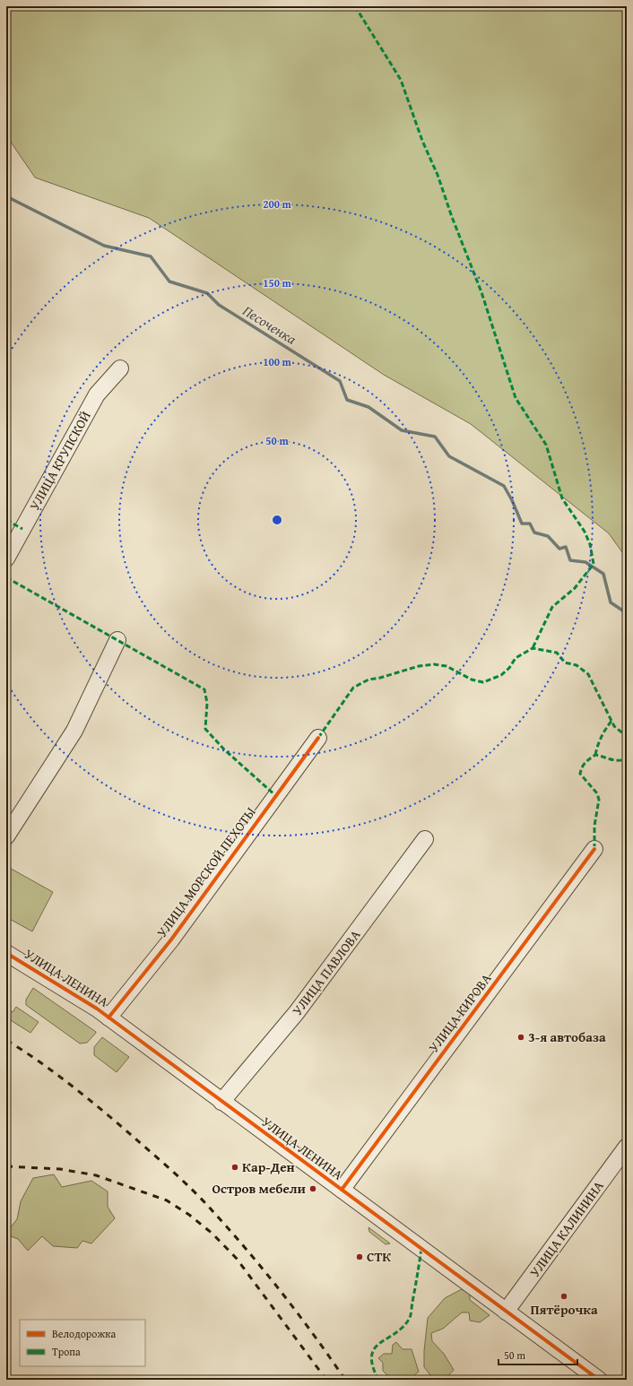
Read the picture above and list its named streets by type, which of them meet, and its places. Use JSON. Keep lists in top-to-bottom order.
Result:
{
  "streets": {
    "street": [
      "УЛИЦА КРУПСКОЙ",
      "УЛИЦА МОРСКОЙ ПЕХОТЫ",
      "УЛИЦА ПАВЛОВА",
      "УЛИЦА ЛЕНИНА",
      "УЛИЦА КИРОВА",
      "УЛИЦА КАЛИНИНА"
    ]
  },
  "crossings": [
    ["УЛИЦА МОРСКОЙ ПЕХОТЫ", "УЛИЦА ЛЕНИНА"],
    ["УЛИЦА ПАВЛОВА", "УЛИЦА ЛЕНИНА"],
    ["УЛИЦА ЛЕНИНА", "УЛИЦА КИРОВА"],
    ["УЛИЦА ЛЕНИНА", "УЛИЦА КАЛИНИНА"]
  ],
  "water": ["Песоченка"],
  "places": [
    "3-я автобаза",
    "Кар-Ден",
    "Остров мебели",
    "СТК",
    "Пятёрочка"
  ],
  "legend": ["Велодорожка", "Тропа"],
  "scale_bar": "50 m",
  "rings": [
    "200 m",
    "150 m",
    "100 m",
    "50 m"
  ]
}
